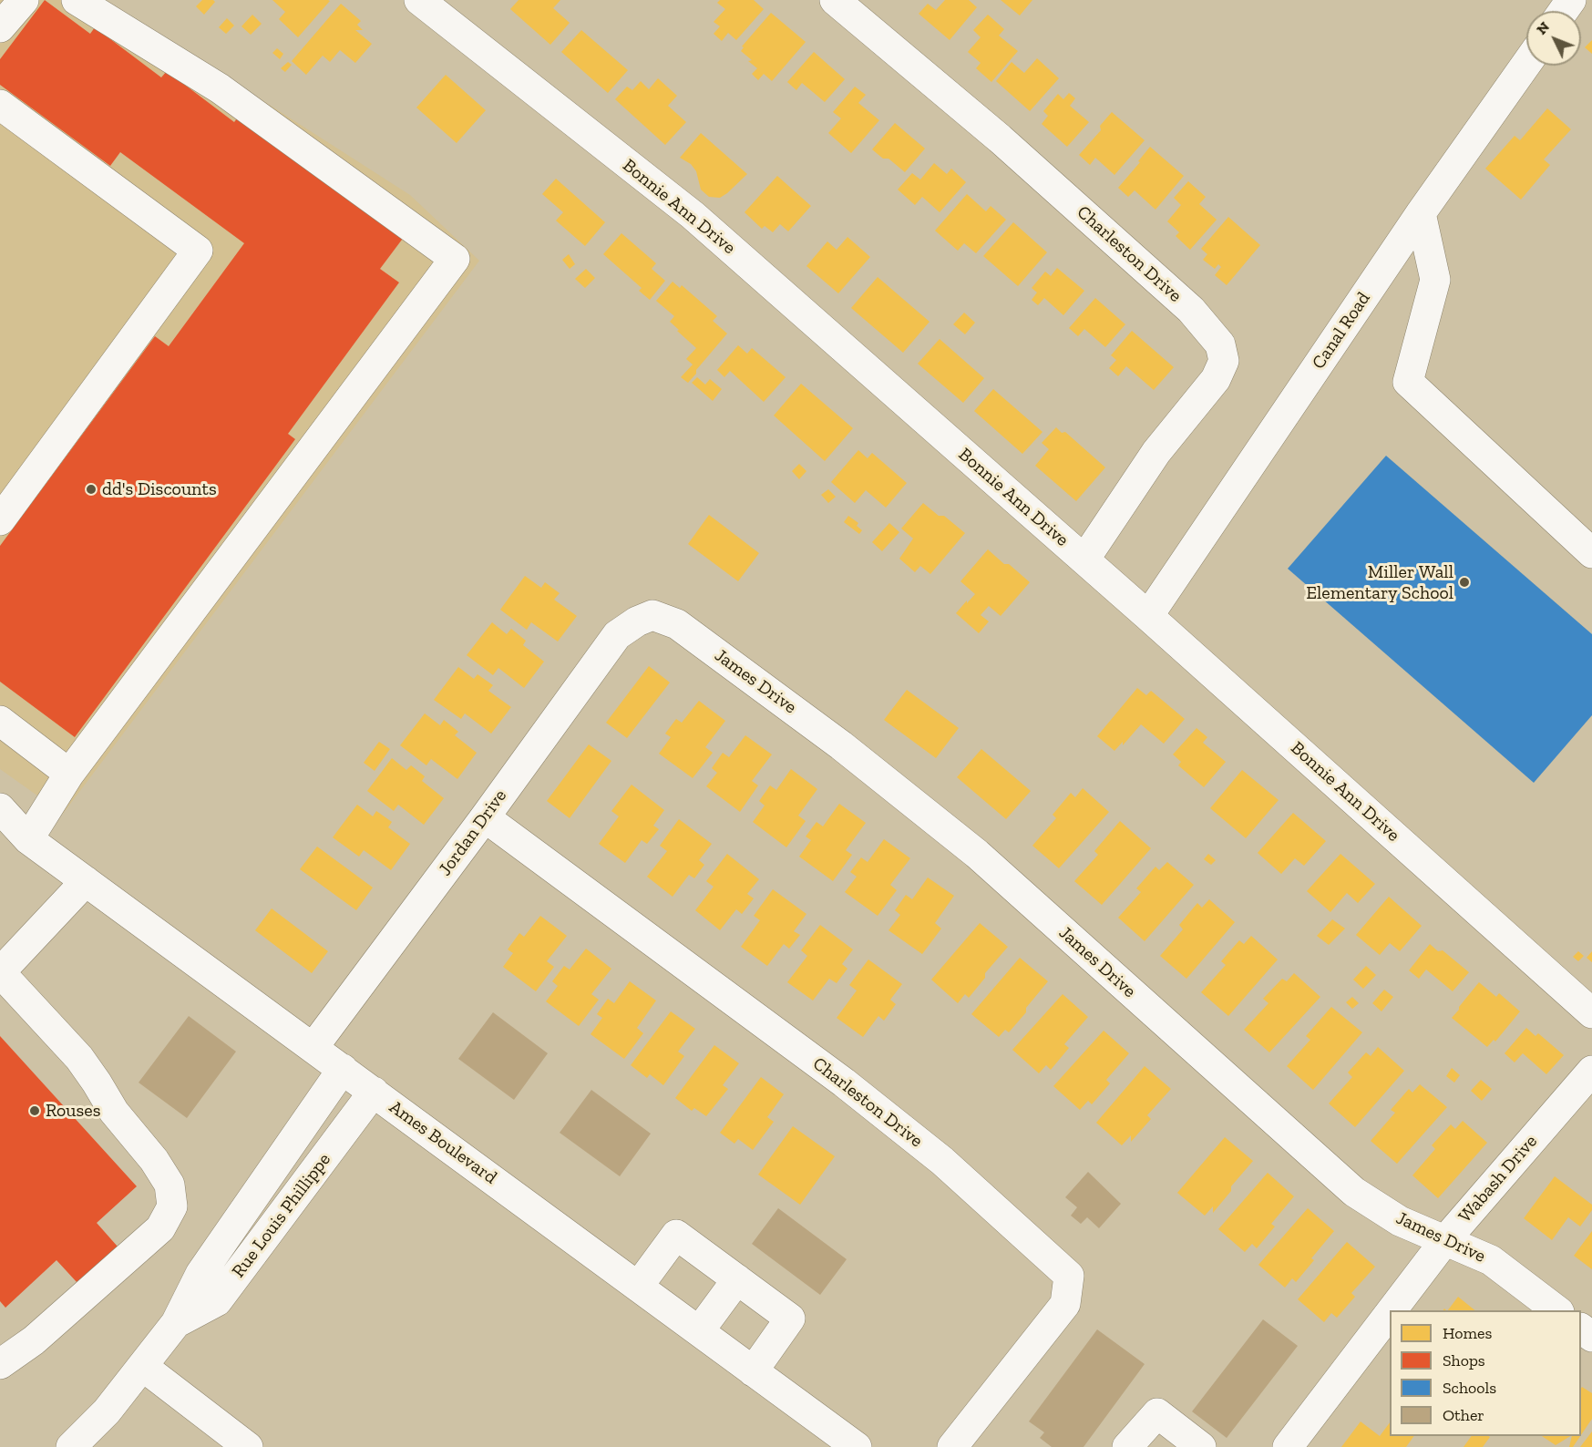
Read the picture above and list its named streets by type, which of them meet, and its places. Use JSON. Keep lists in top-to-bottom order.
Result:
{
  "streets": {
    "street": [
      "Bonnie Ann Drive",
      "Charleston Drive",
      "Canal Road",
      "James Drive",
      "Jordan Drive",
      "Ames Boulevard",
      "Wabash Drive",
      "Rue Louis Phillippe"
    ]
  },
  "crossings": [
    ["Bonnie Ann Drive", "Charleston Drive"],
    ["Bonnie Ann Drive", "Canal Road"],
    ["Charleston Drive", "Jordan Drive"],
    ["James Drive", "Jordan Drive"],
    ["James Drive", "Wabash Drive"],
    ["Jordan Drive", "Ames Boulevard"],
    ["Ames Boulevard", "Rue Louis Phillippe"]
  ],
  "places": ["dd's Discounts", "Miller Wall Elementary School", "Rouses"],
  "legend": [
    "Homes",
    "Shops",
    "Schools",
    "Other"
  ],
  "north": "top left"
}
